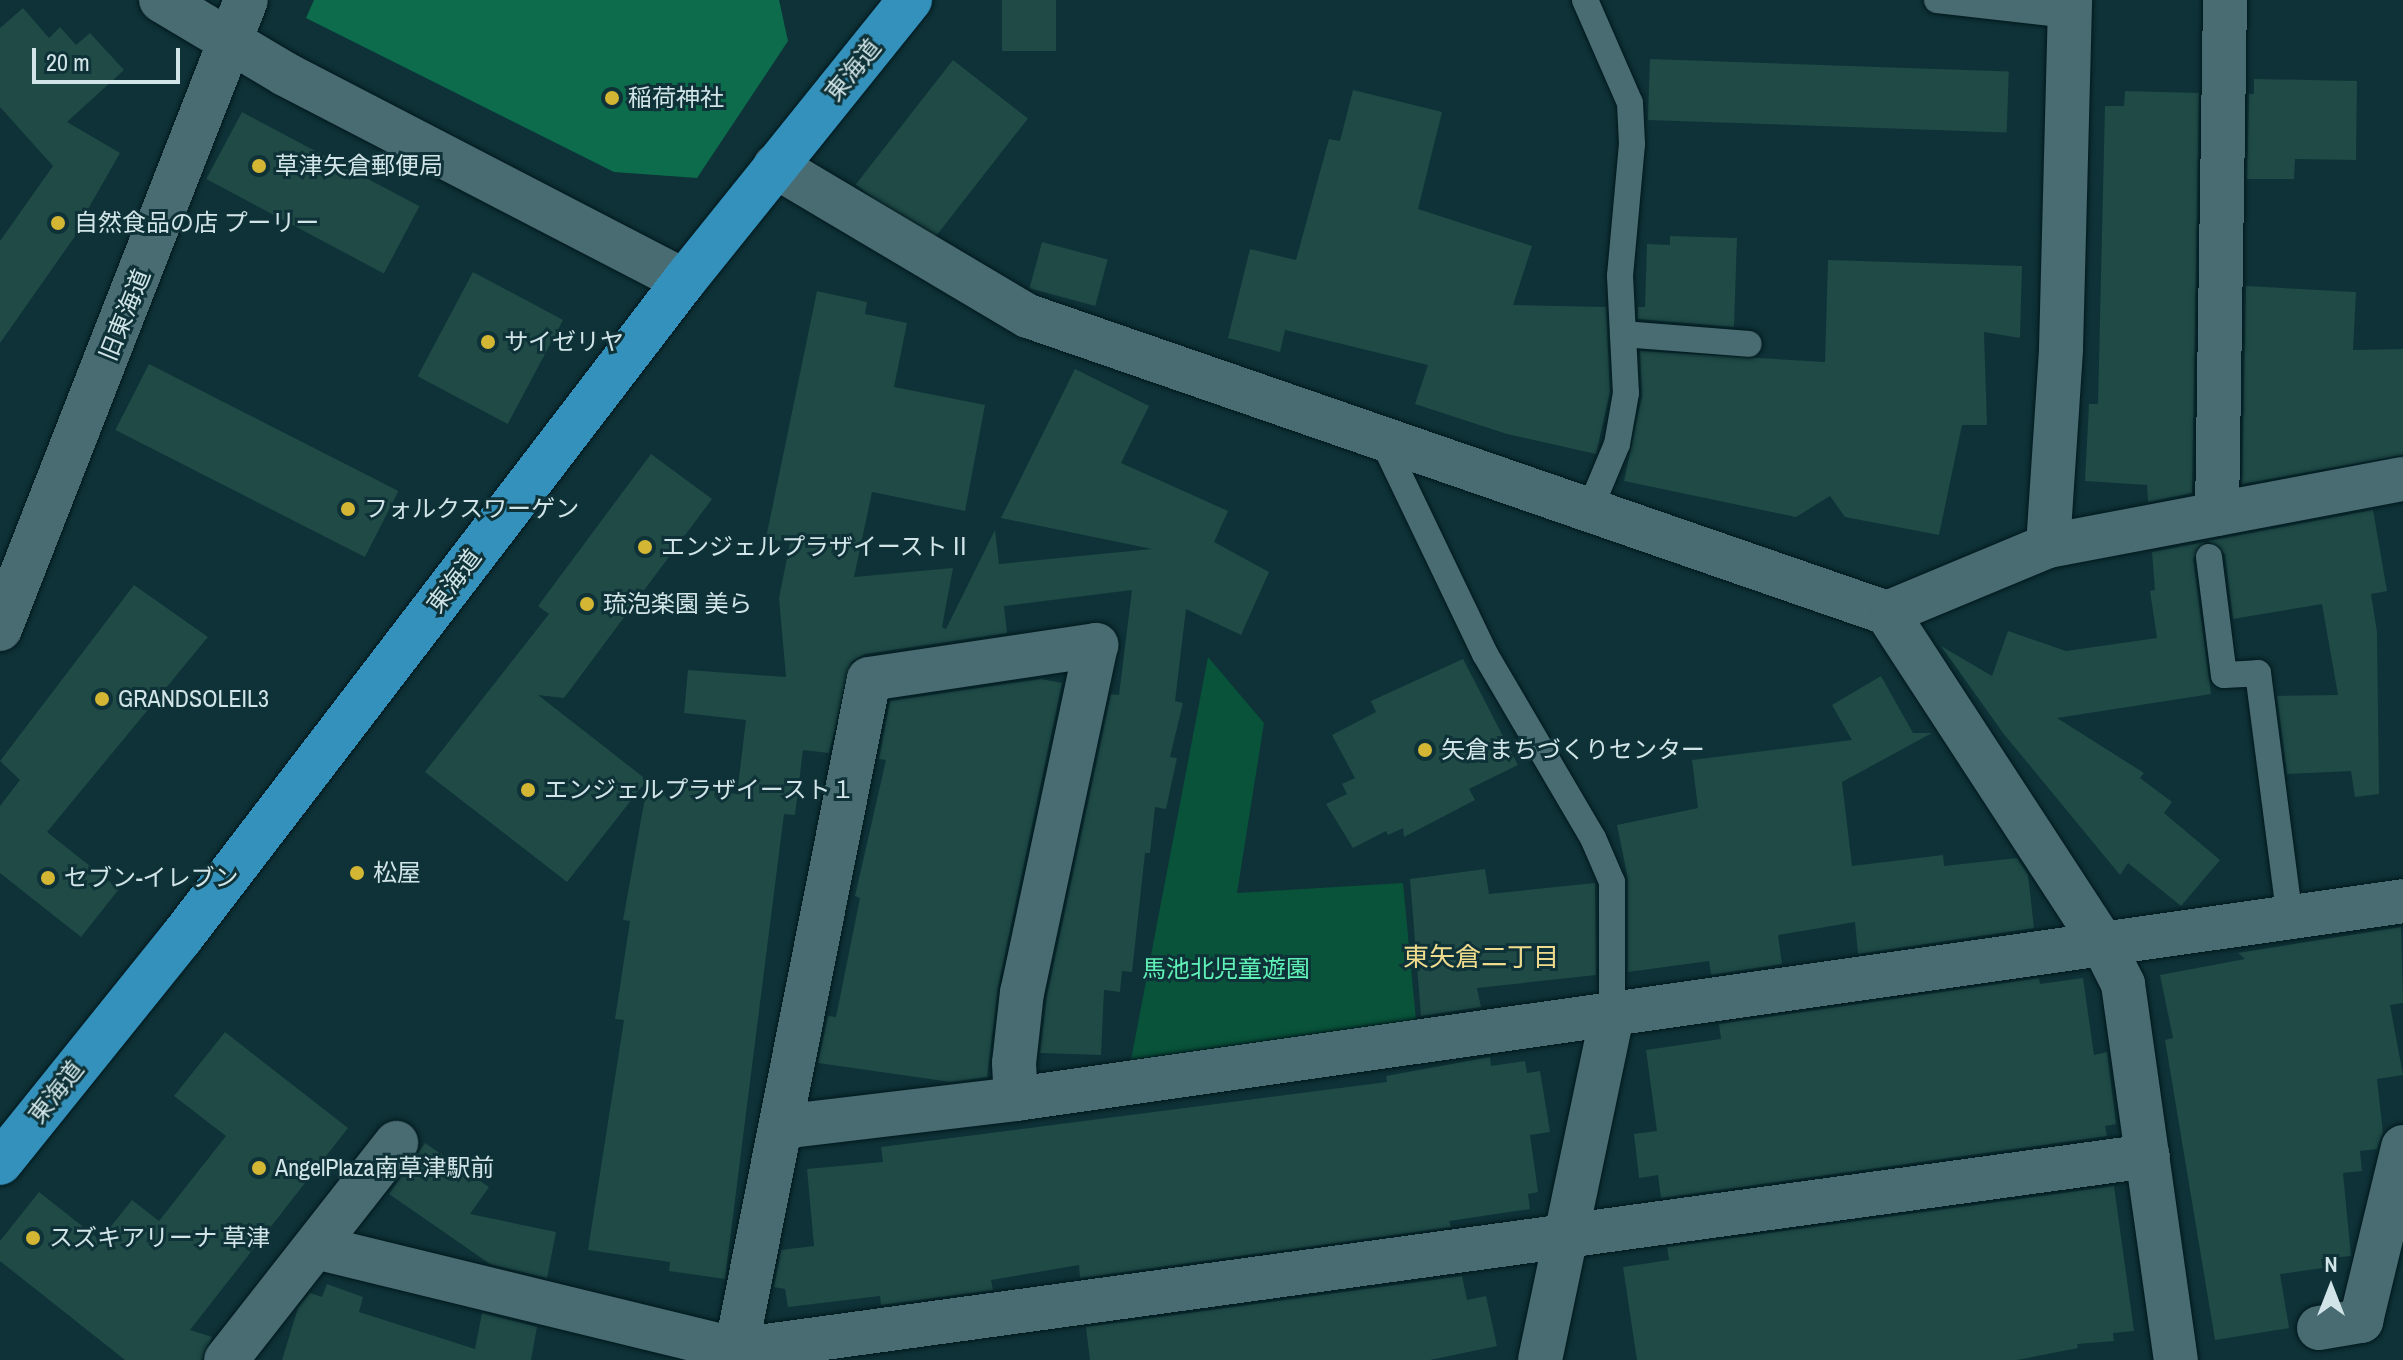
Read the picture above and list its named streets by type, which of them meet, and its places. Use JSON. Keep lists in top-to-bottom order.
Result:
{
  "streets": {
    "highway": ["東海道"],
    "street": ["旧東海道"]
  },
  "districts": ["東矢倉二丁目"],
  "parks": ["馬池北児童遊園"],
  "places": [
    "稲荷神社",
    "草津矢倉郵便局",
    "自然食品の店 プーリー",
    "サイゼリヤ",
    "フォルクスワーゲン",
    "エンジェルプラザイーストⅡ",
    "琉泡楽園 美ら",
    "GRANDSOLEIL3",
    "矢倉まちづくりセンター",
    "エンジェルプラザイースト１",
    "松屋",
    "セブン-イレブン",
    "AngelPlaza南草津駅前",
    "スズキアリーナ 草津"
  ],
  "scale_bar": "20 m",
  "north": "top"
}
